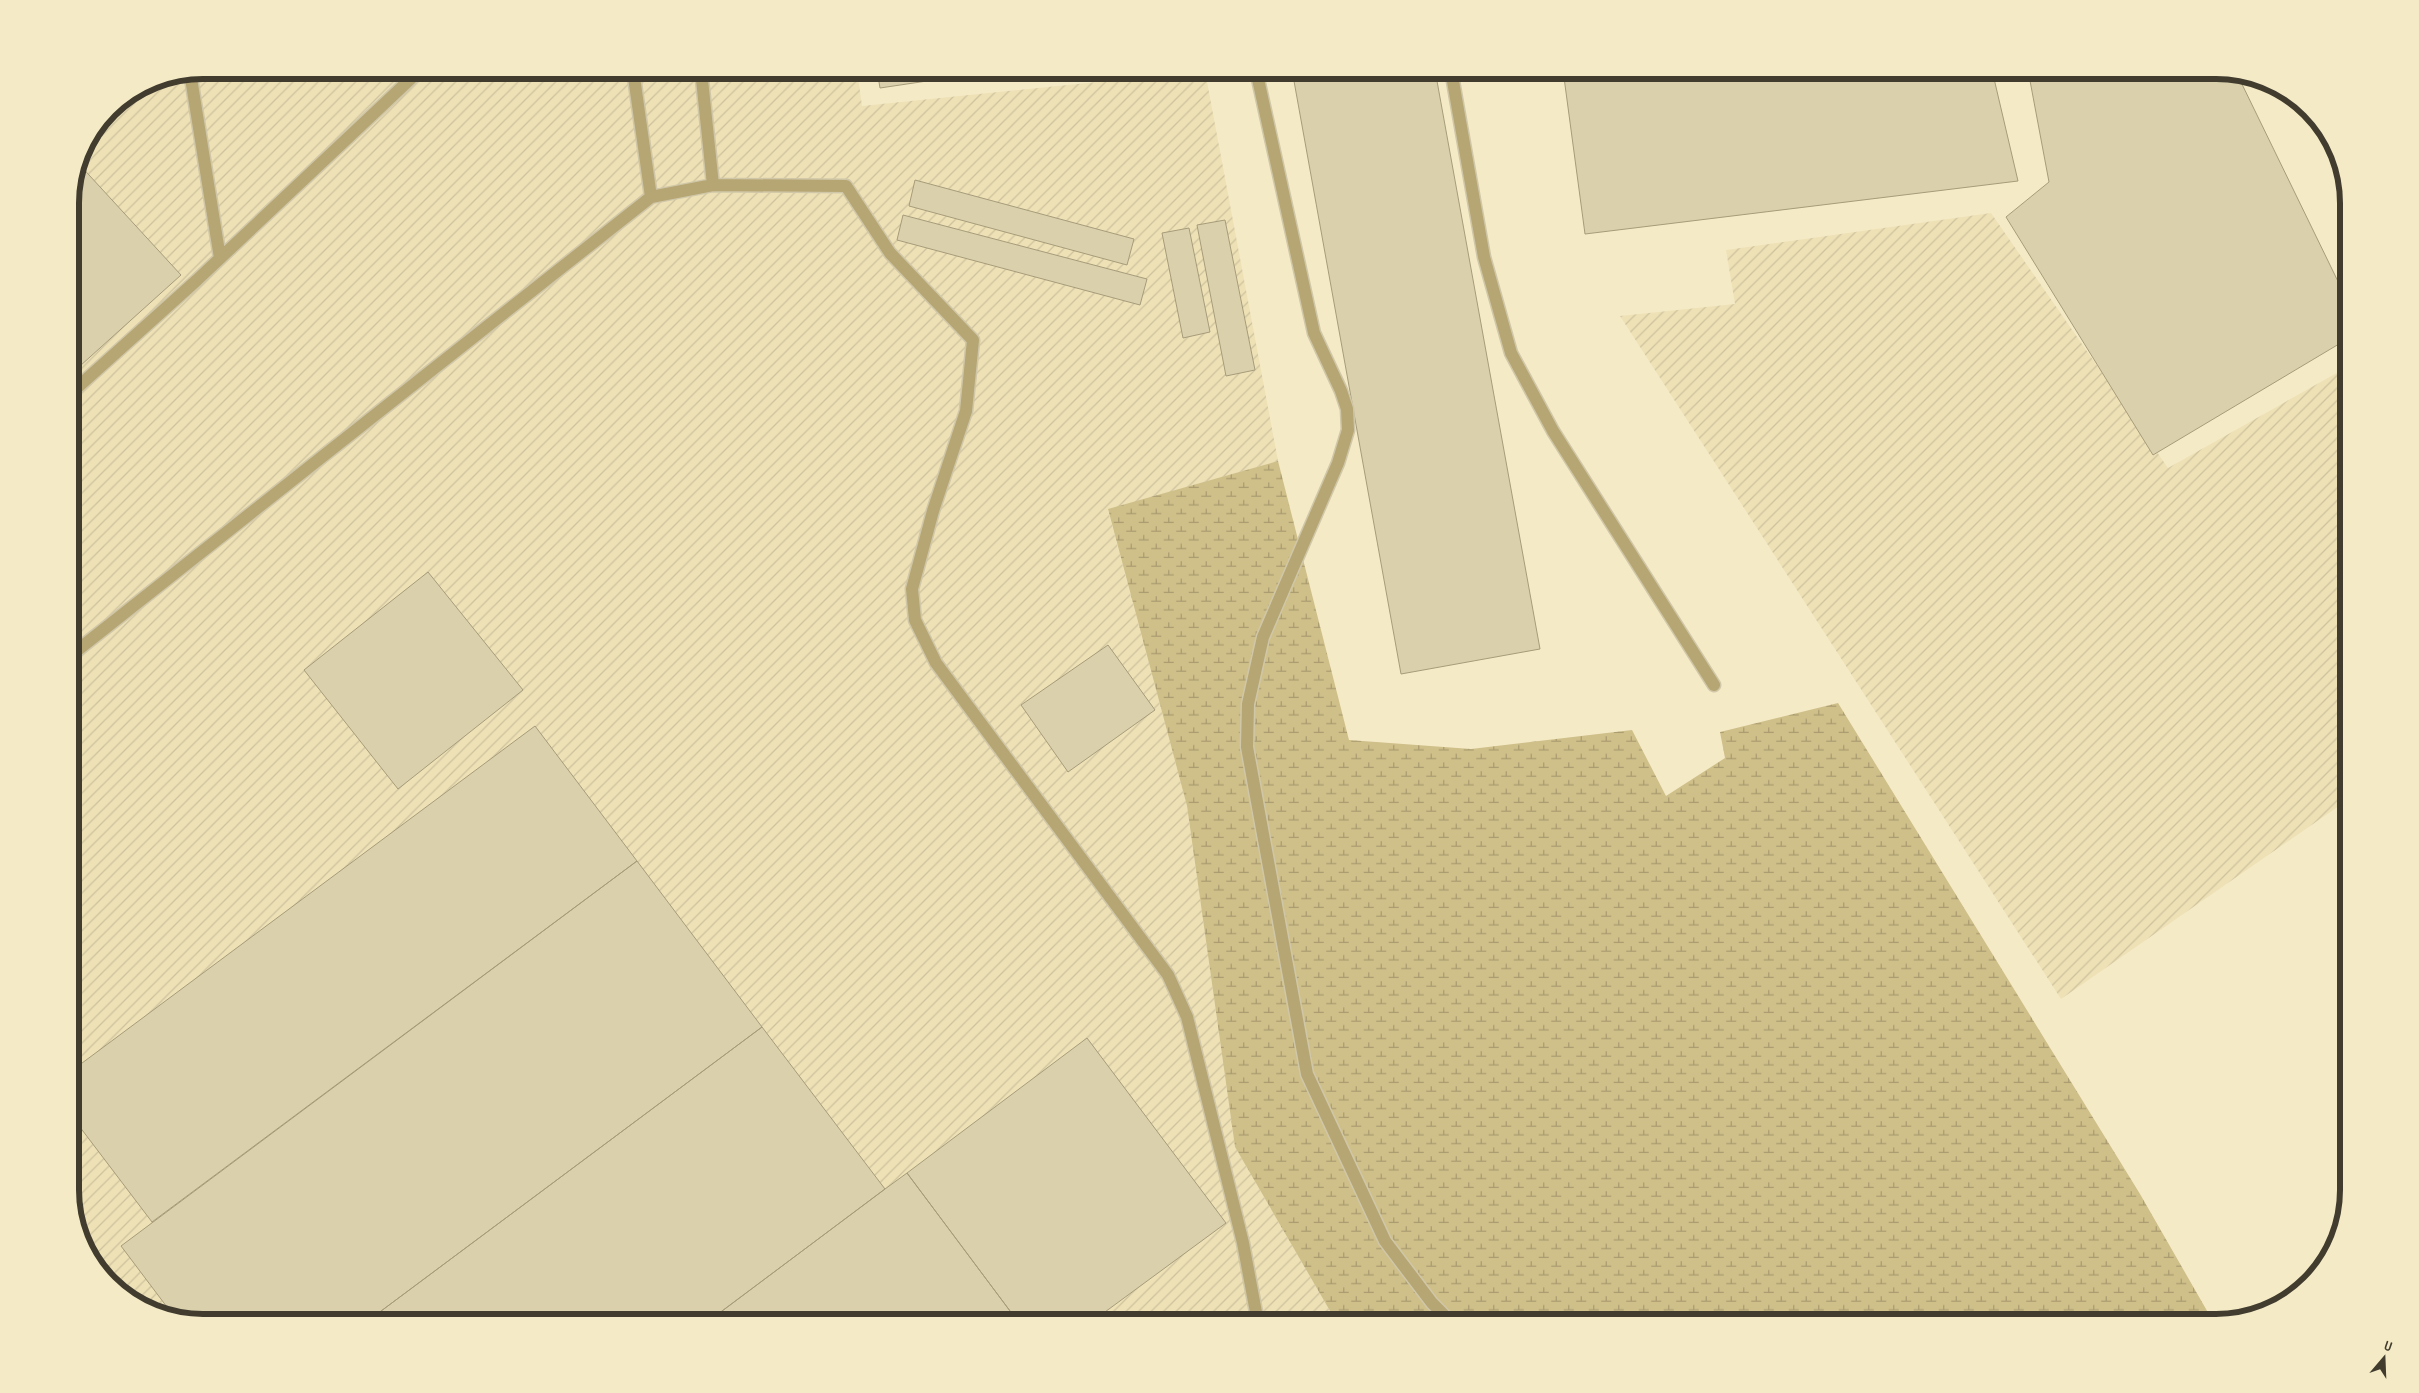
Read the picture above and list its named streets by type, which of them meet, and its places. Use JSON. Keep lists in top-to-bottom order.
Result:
{
  "north": "top"
}
